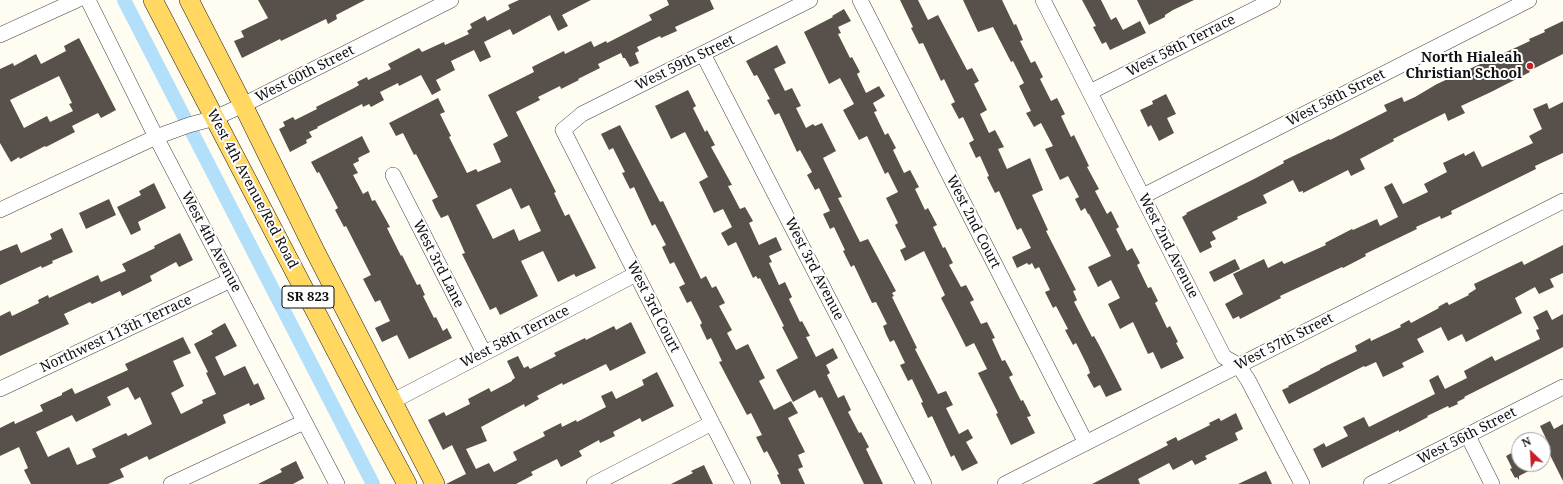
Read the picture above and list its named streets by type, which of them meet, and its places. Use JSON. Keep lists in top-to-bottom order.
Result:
{
  "streets": {
    "main road": ["West 4th Avenue/Red Road", "SR 823"],
    "street": [
      "West 58th Terrace",
      "West 59th Street",
      "West 60th Street",
      "West 58th Street",
      "West 2nd Court",
      "West 4th Avenue",
      "West 2nd Avenue",
      "West 3rd Lane",
      "West 3rd Avenue",
      "West 3rd Court",
      "Northwest 113th Terrace",
      "West 57th Street",
      "West 56th Street"
    ]
  },
  "crossings": [
    ["West 58th Terrace", "West 4th Avenue/Red Road"],
    ["West 58th Terrace", "West 2nd Avenue"],
    ["West 58th Terrace", "West 3rd Lane"],
    ["West 58th Terrace", "West 3rd Court"],
    ["West 59th Street", "West 3rd Avenue"],
    ["West 59th Street", "West 3rd Court"],
    ["West 60th Street", "West 4th Avenue/Red Road"],
    ["West 60th Street", "West 4th Avenue"],
    ["West 58th Street", "West 2nd Avenue"],
    ["West 2nd Court", "West 57th Street"],
    ["West 4th Avenue", "Northwest 113th Terrace"],
    ["West 2nd Avenue", "West 57th Street"]
  ],
  "places": ["North Hialeah Christian School"],
  "north": "top left"
}
